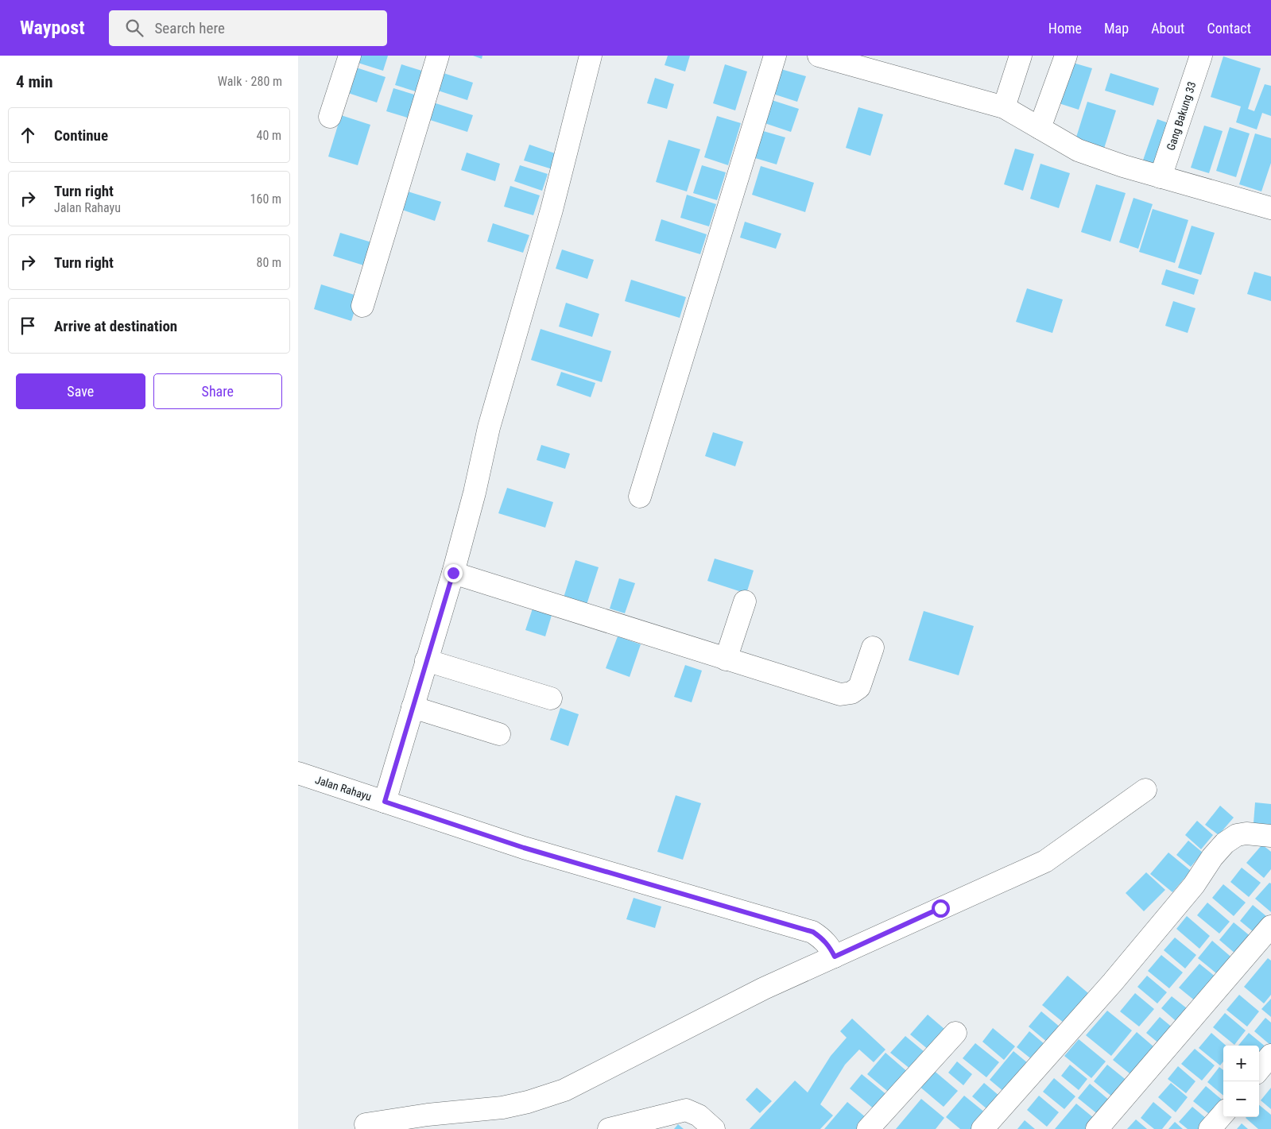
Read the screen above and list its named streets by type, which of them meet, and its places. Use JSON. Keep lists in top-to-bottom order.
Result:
{
  "streets": {
    "street": ["Gang Bakung 33", "Jalan Rahayu"]
  },
  "page": {
    "header": "Waypost",
    "search": "Search here",
    "nav": [
      "Home",
      "Map",
      "About",
      "Contact"
    ],
    "heading": ["4 min", "Walk · 280 m"],
    "list": [
      ["Continue", "40 m"],
      ["Turn right", "Jalan Rahayu", "160 m"],
      ["Turn right", "80 m"],
      "Arrive at destination"
    ],
    "buttons": ["Save", "Share"],
    "map_buttons": ["+", "−"]
  }
}
